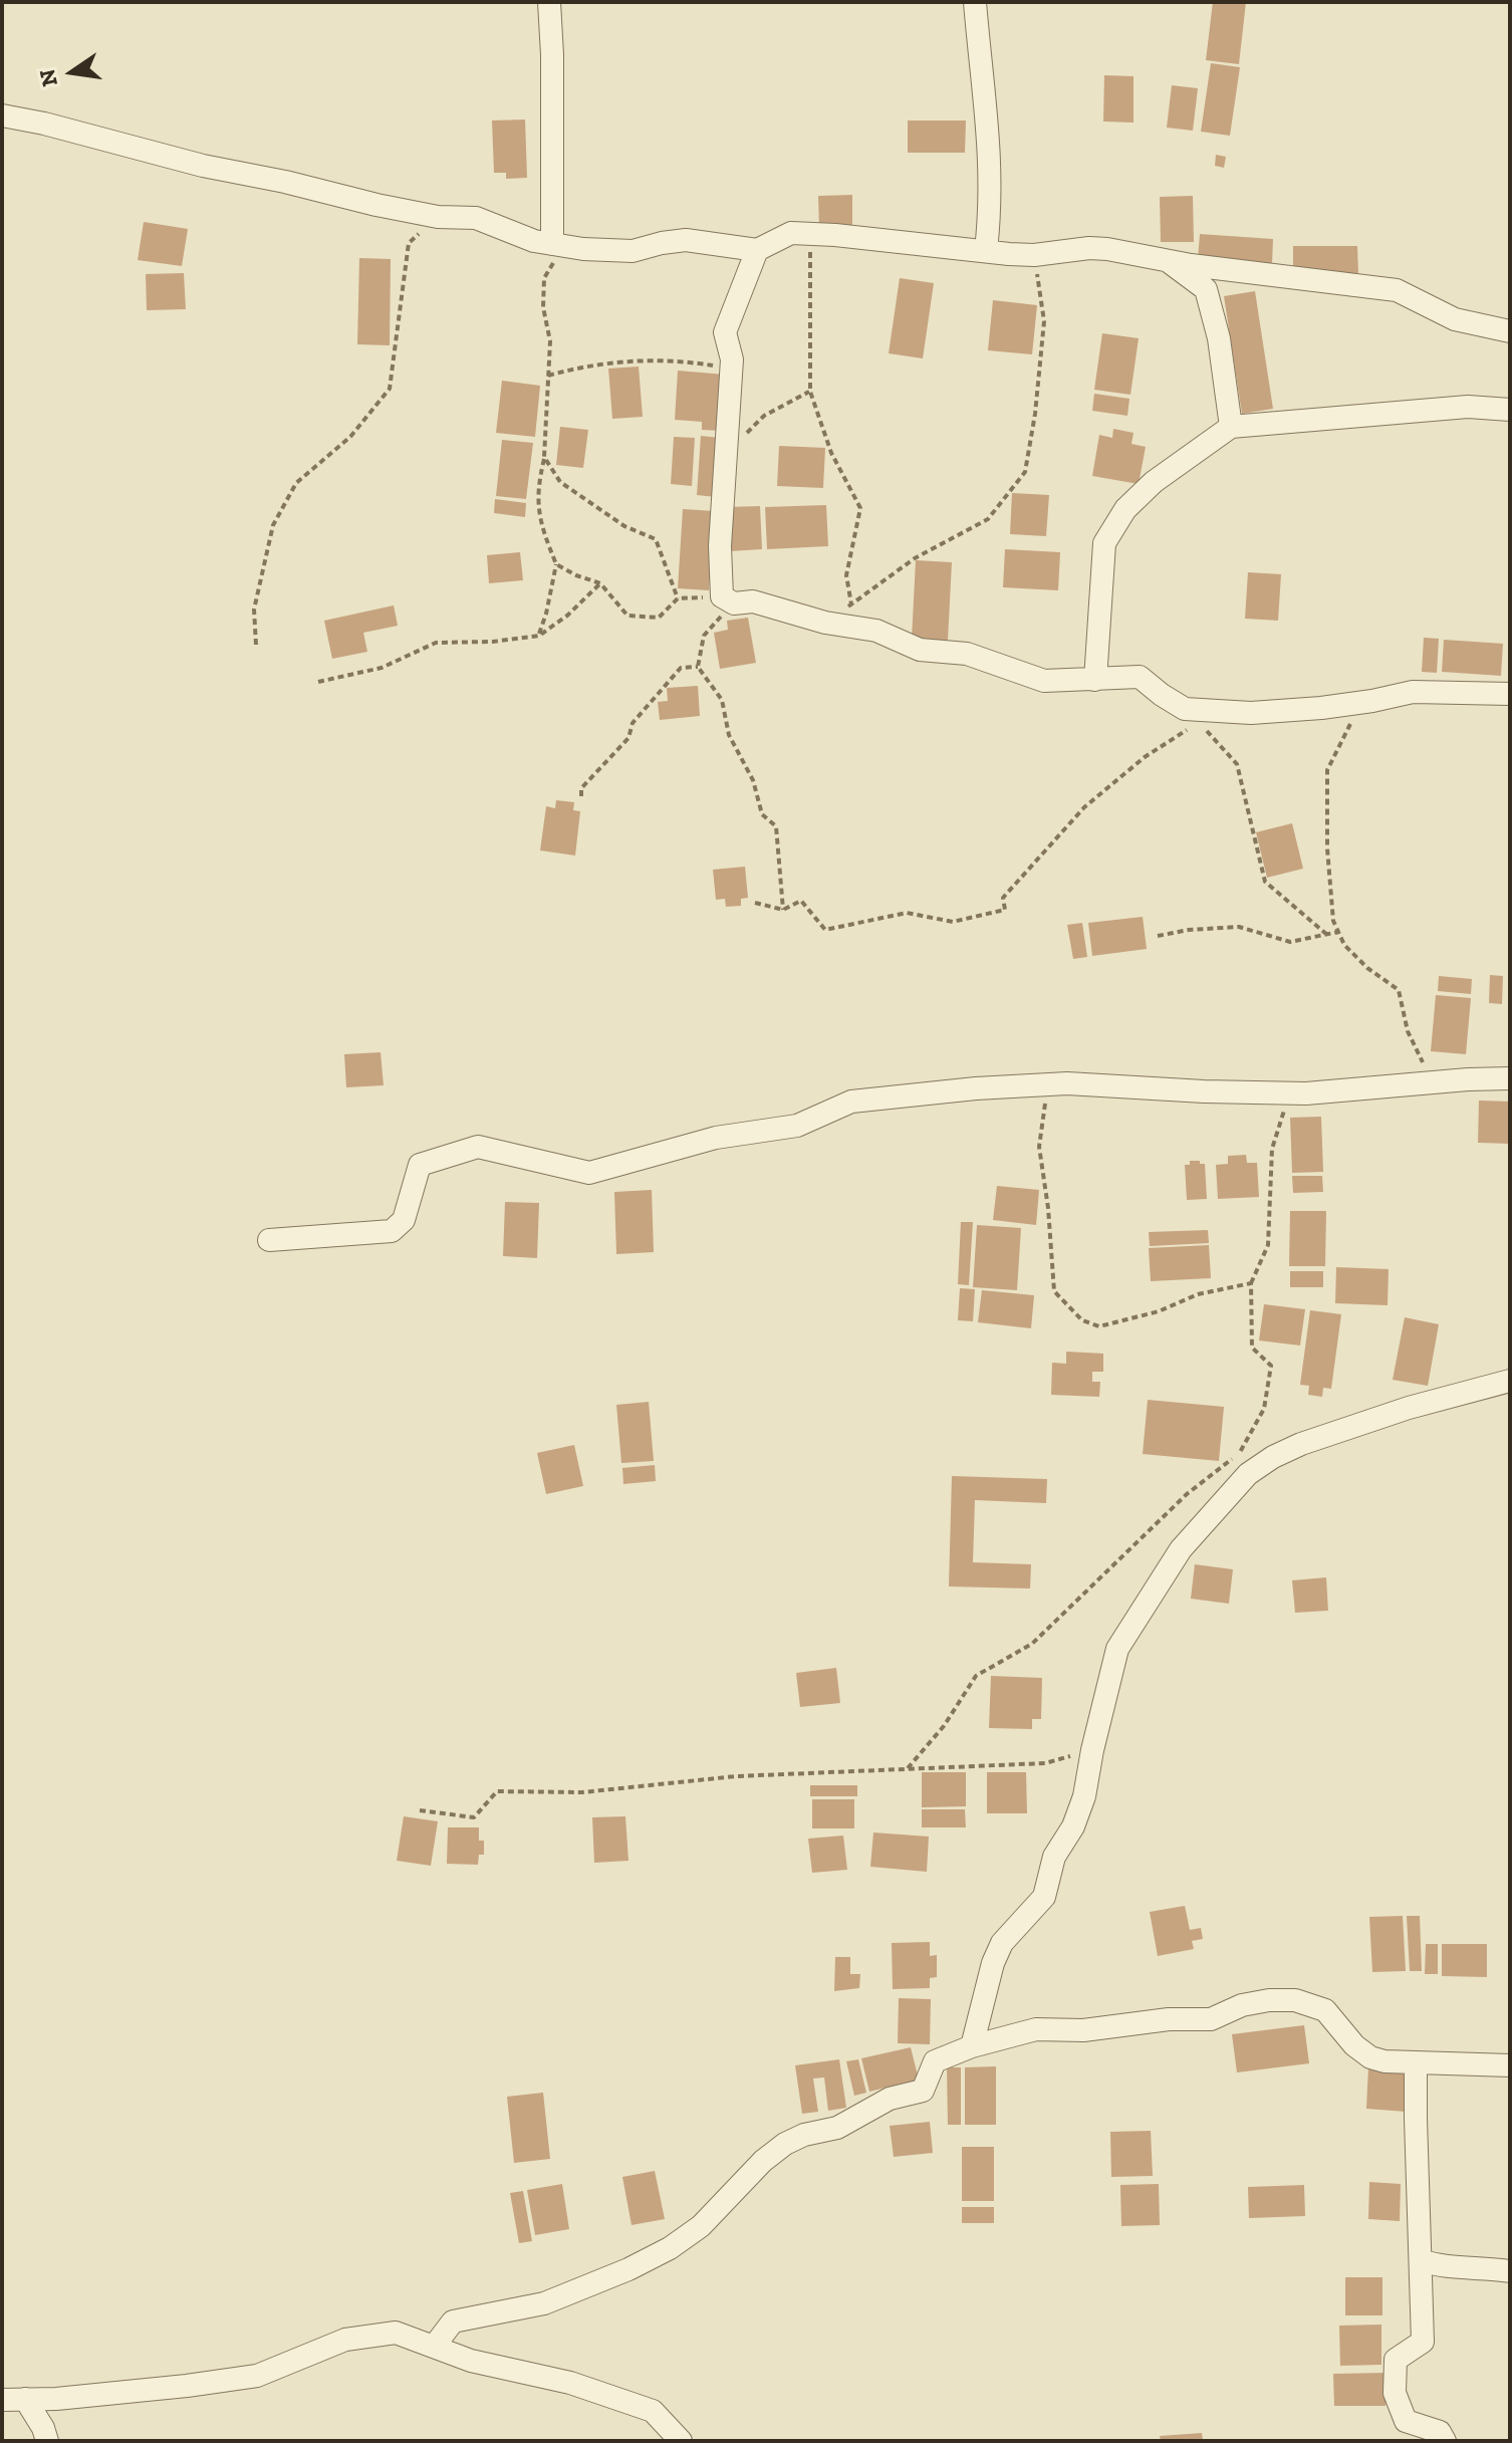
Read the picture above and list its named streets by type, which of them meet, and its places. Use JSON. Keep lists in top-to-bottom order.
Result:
{
  "north": "left"
}
